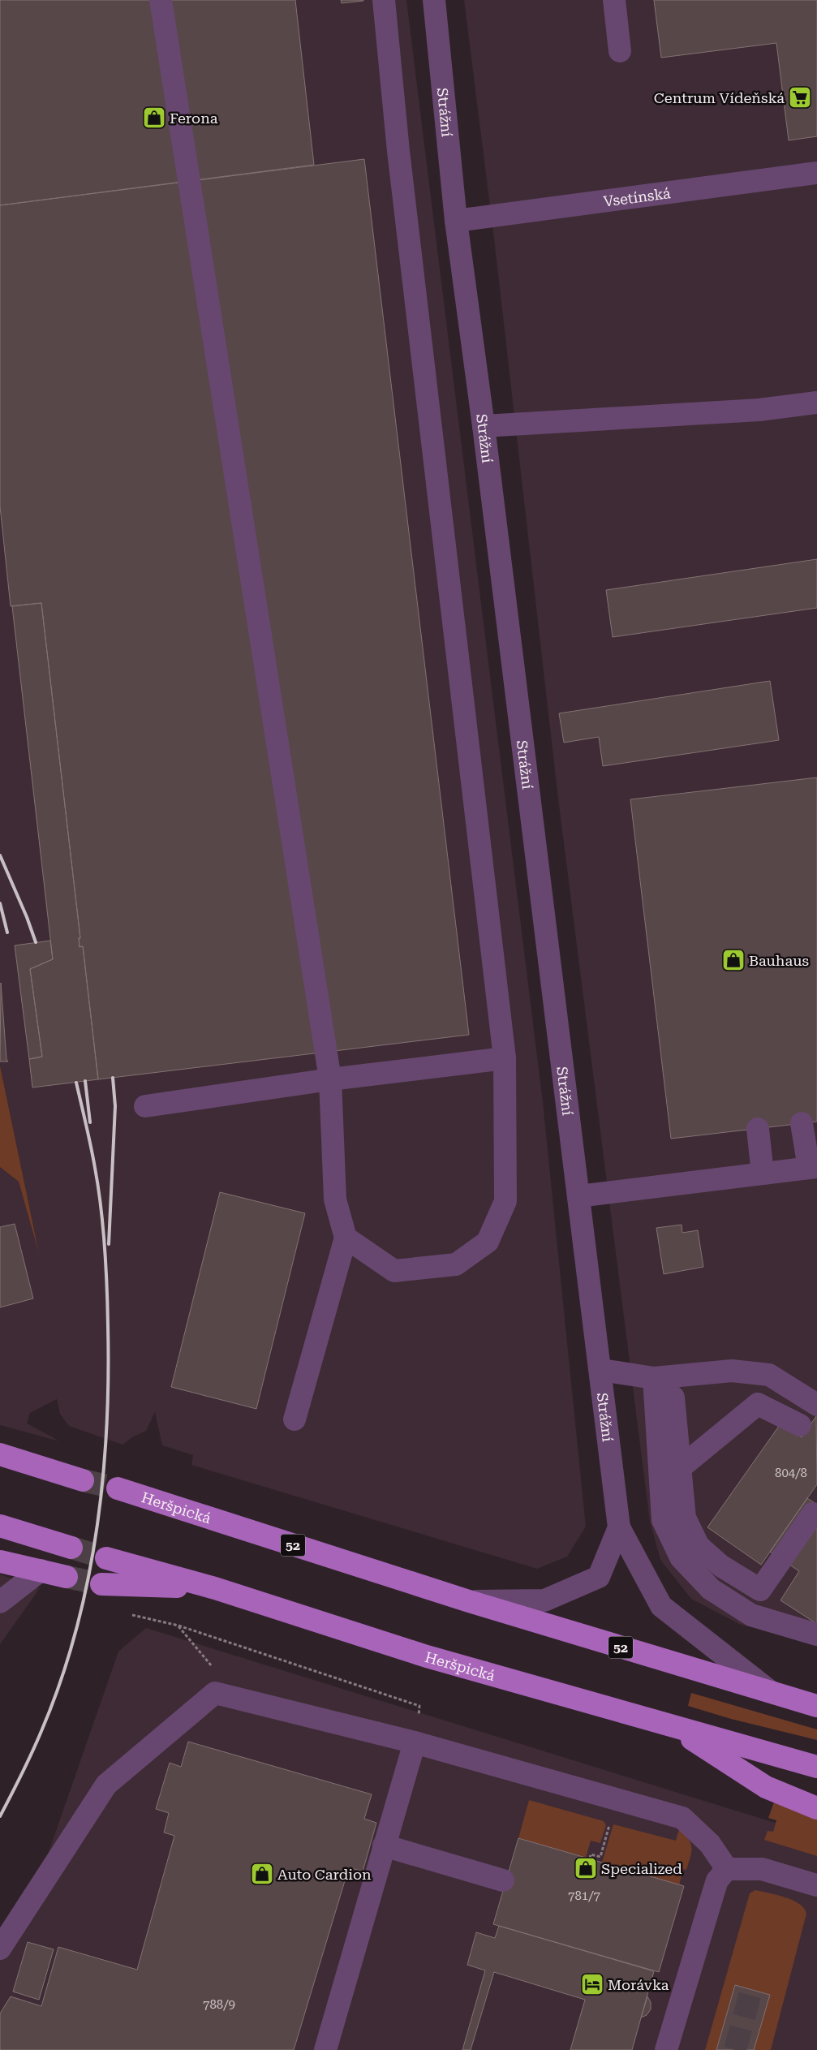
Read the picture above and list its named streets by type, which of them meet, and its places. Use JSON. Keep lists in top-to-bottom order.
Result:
{
  "streets": {
    "main road": ["Heršpická", "52"],
    "street": ["Strážní", "Vsetínská"]
  },
  "crossings": [
    ["Strážní", "Vsetínská"],
    ["Strážní", "Heršpická"]
  ],
  "places": {
    "supermarket": ["Centrum Vídeňská"],
    "shop": [
      "Ferona",
      "Bauhaus",
      "Specialized",
      "Auto Cardion"
    ],
    "hotel": ["Morávka"]
  },
  "house_numbers": ["804/8", "781/7", "788/9"]
}
